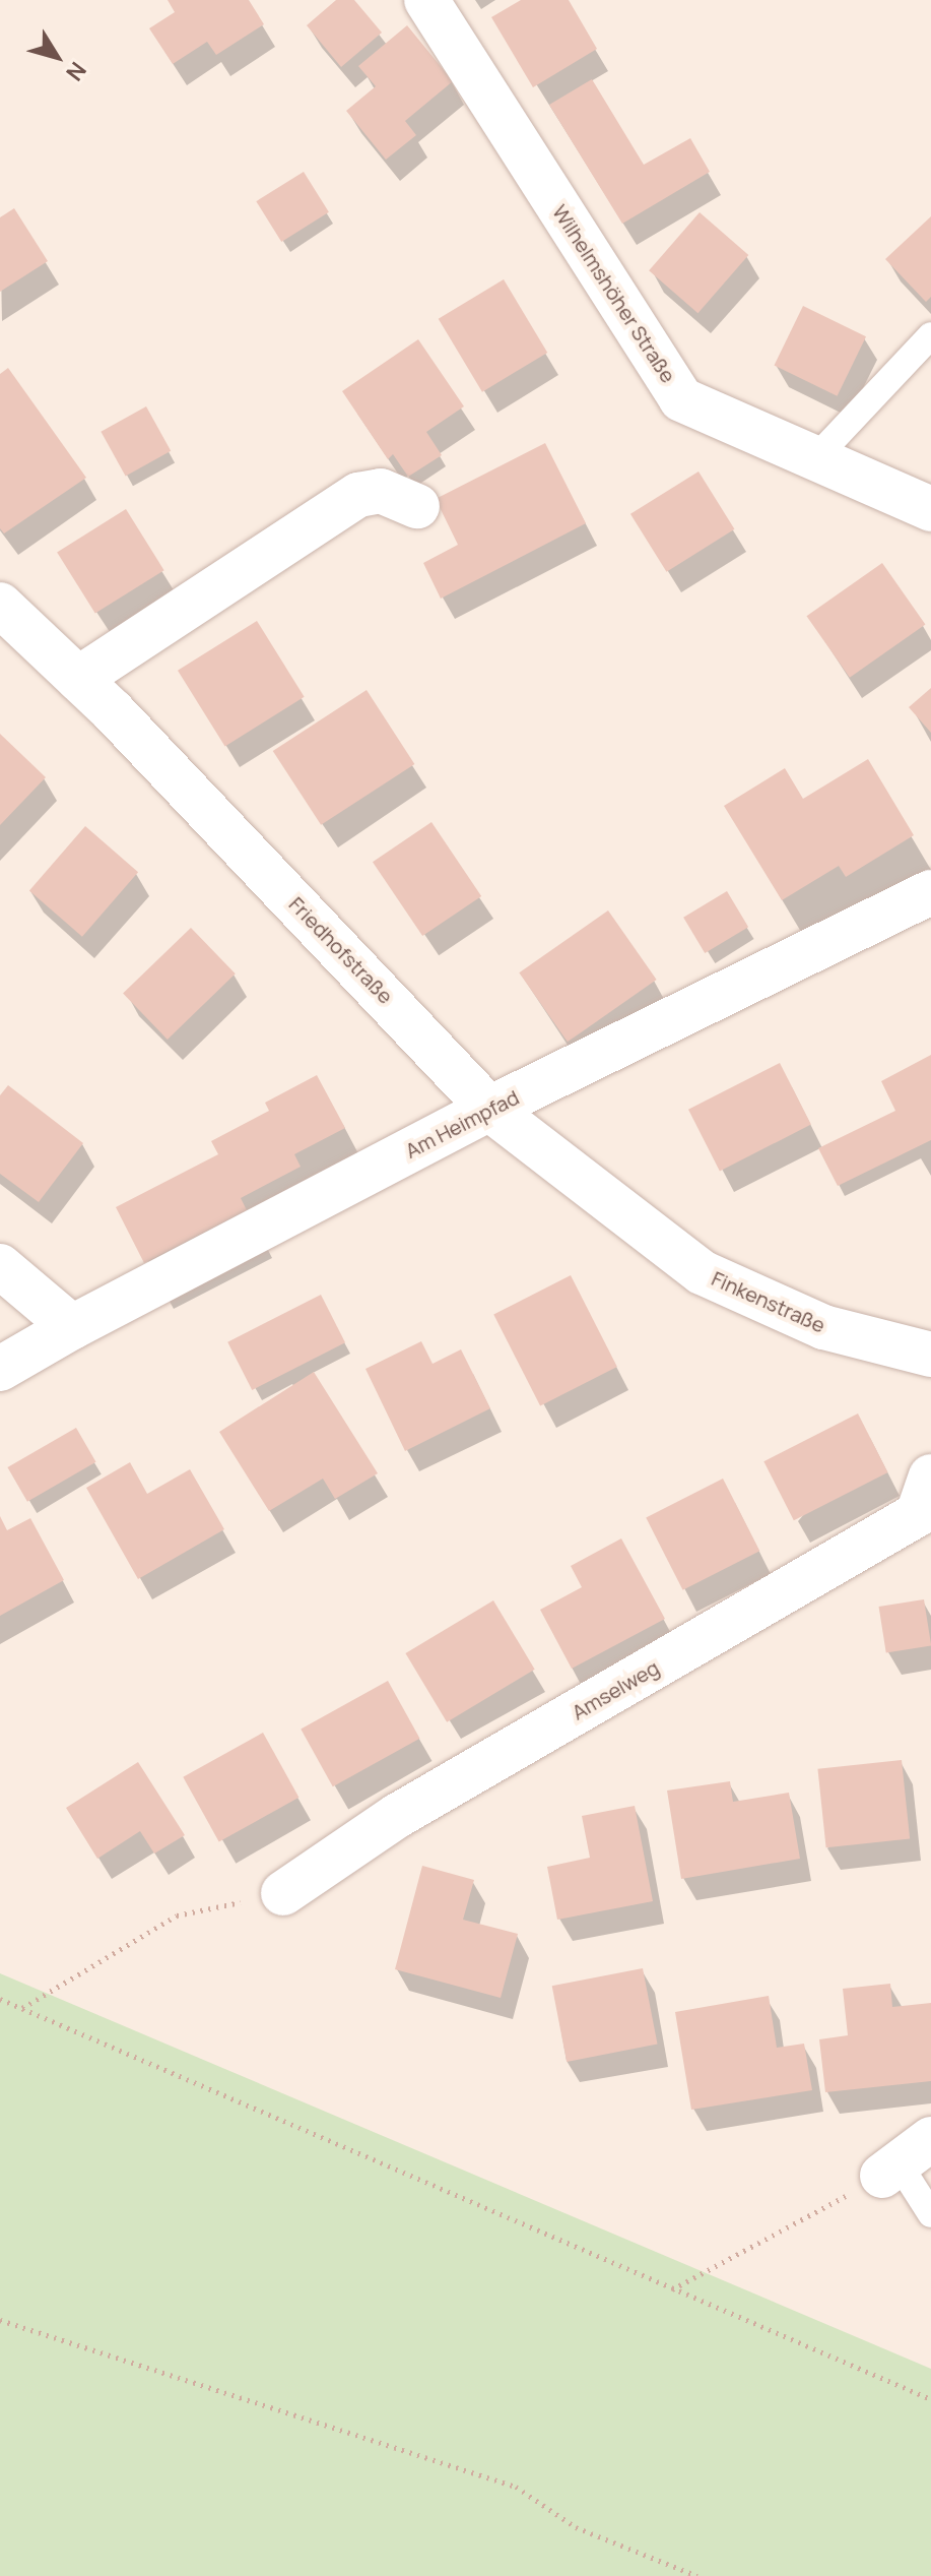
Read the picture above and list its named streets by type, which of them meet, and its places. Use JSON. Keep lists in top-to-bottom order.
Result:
{
  "streets": {
    "street": [
      "Wilhelmshöher Straße",
      "Friedhofstraße",
      "Am Heimpfad",
      "Finkenstraße",
      "Amselweg"
    ]
  },
  "crossings": [
    ["Friedhofstraße", "Am Heimpfad"],
    ["Friedhofstraße", "Finkenstraße"]
  ],
  "north": "bottom right"
}
